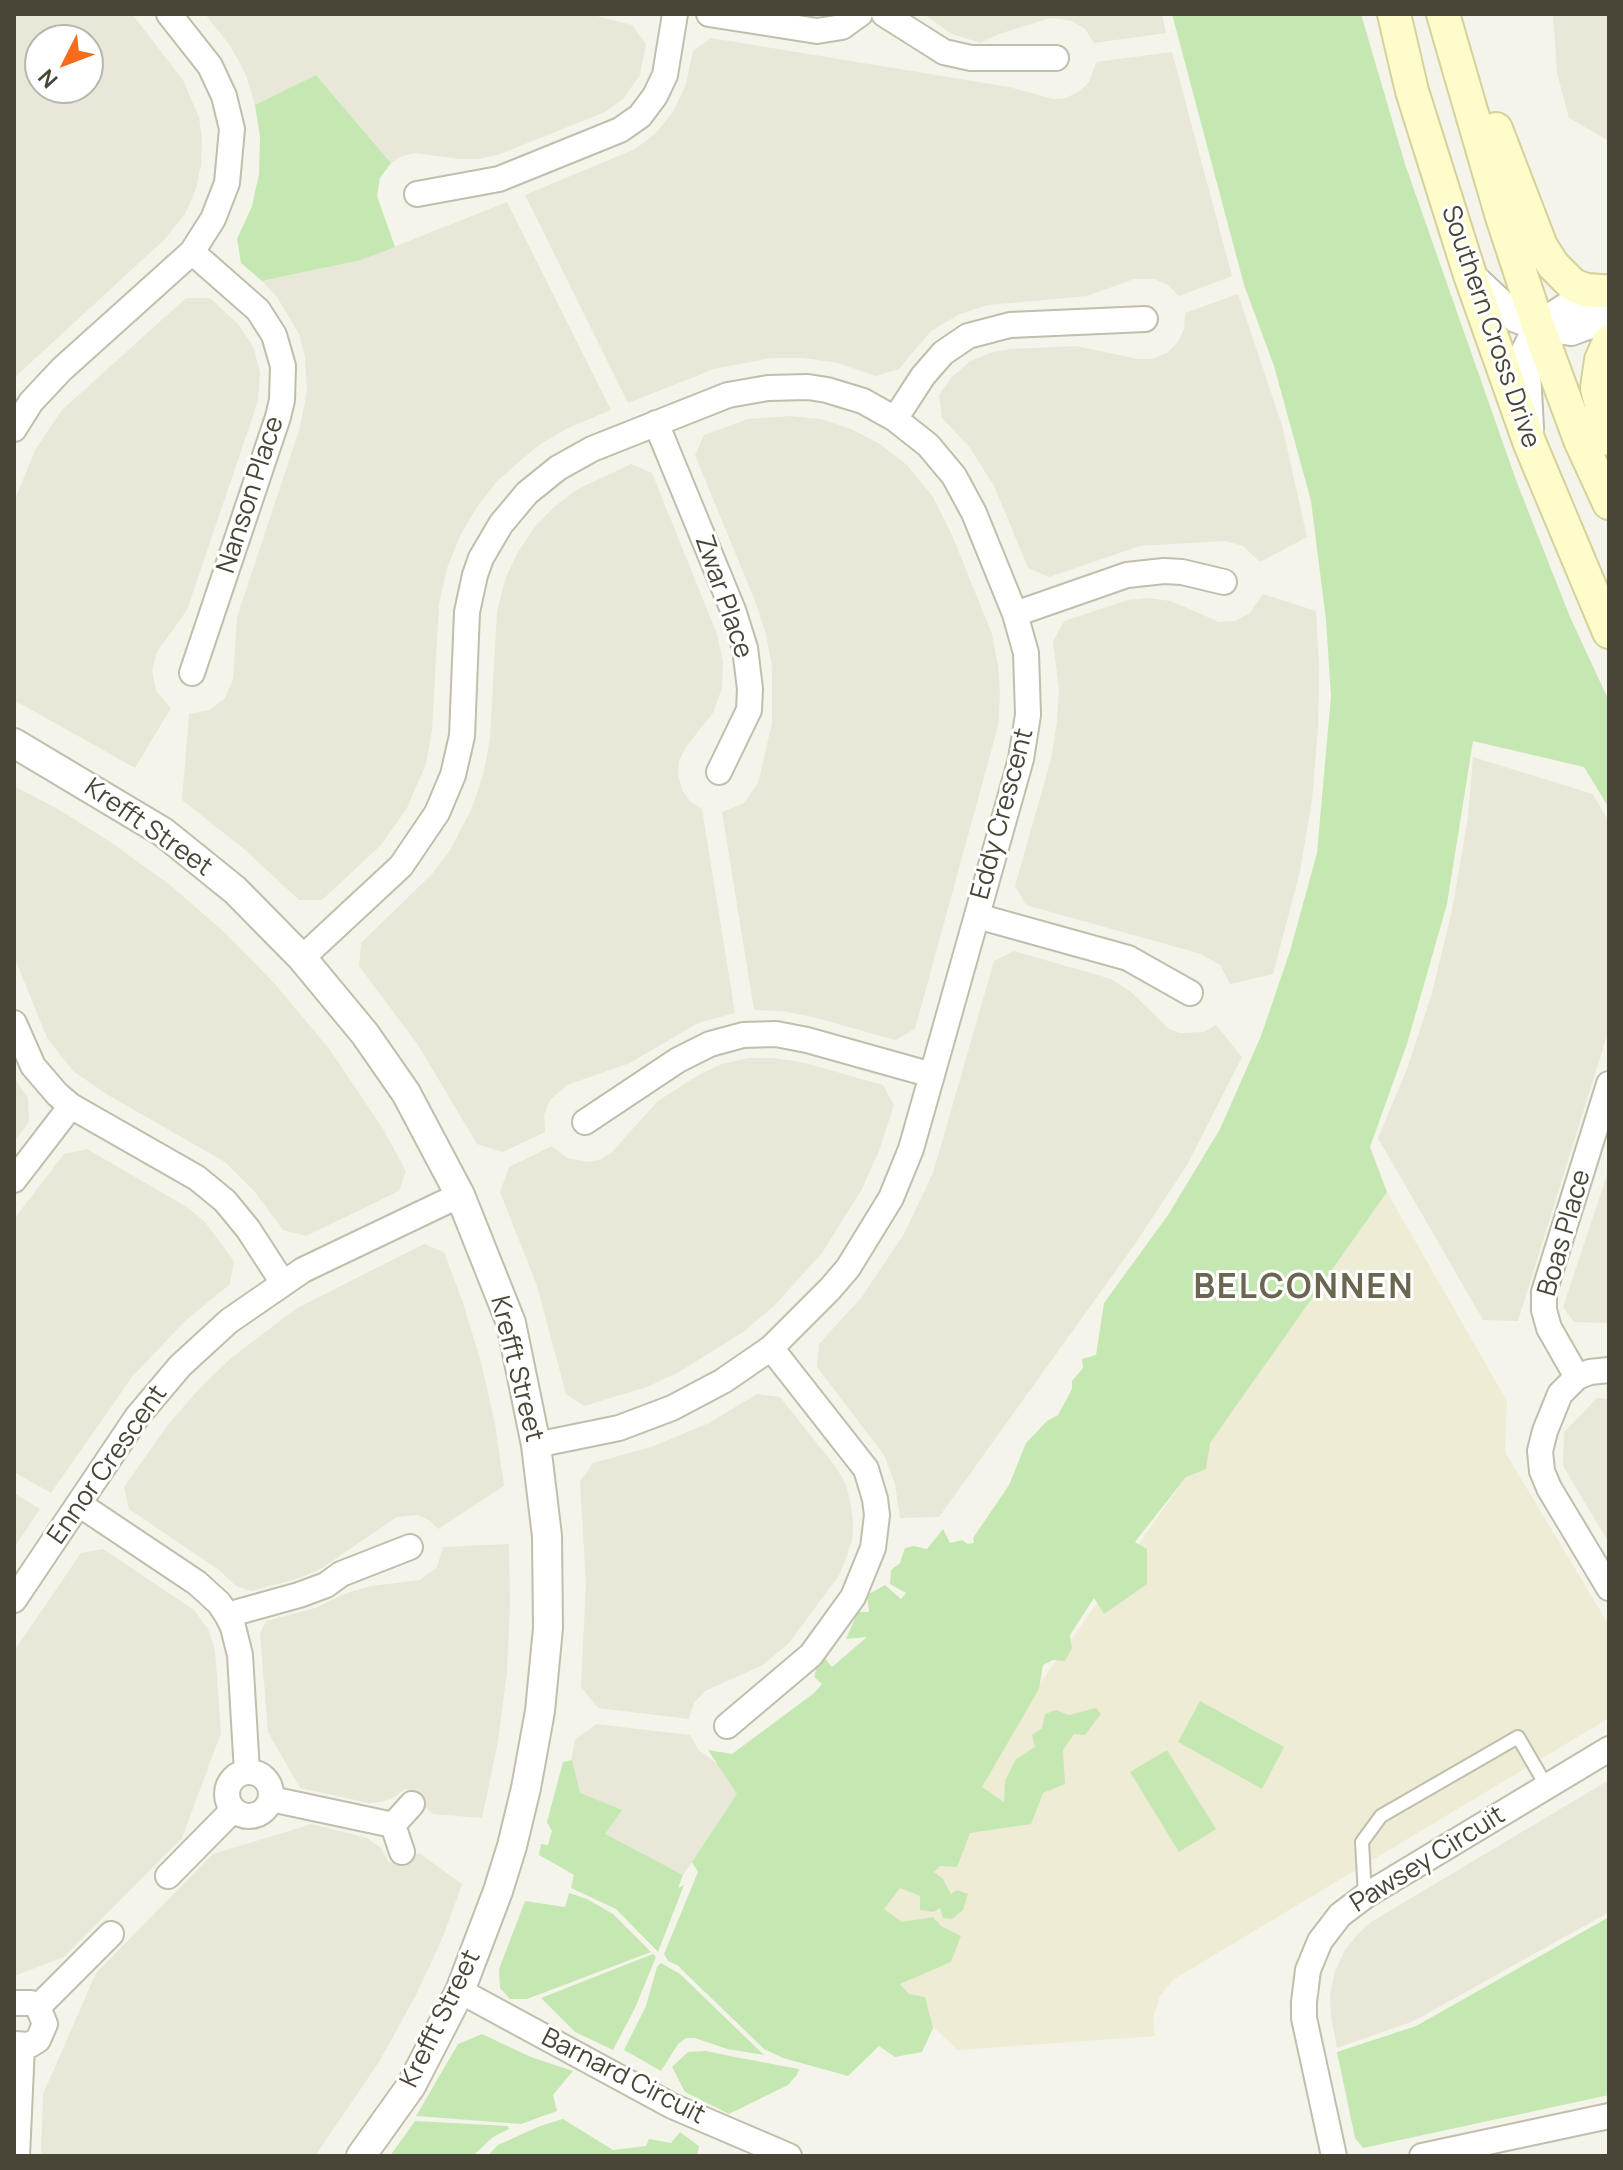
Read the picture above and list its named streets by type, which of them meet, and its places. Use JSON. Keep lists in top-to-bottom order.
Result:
{
  "streets": {
    "main road": ["Southern Cross Drive"],
    "street": [
      "Nanson Place",
      "Zwar Place",
      "Eddy Crescent",
      "Krefft Street",
      "Boas Place",
      "Ennor Crescent",
      "Pawsey Circuit",
      "Barnard Circuit"
    ]
  },
  "crossings": [
    ["Zwar Place", "Eddy Crescent"],
    ["Eddy Crescent", "Krefft Street"],
    ["Krefft Street", "Ennor Crescent"],
    ["Krefft Street", "Barnard Circuit"]
  ],
  "districts": ["BELCONNEN"],
  "north": "bottom left"
}
